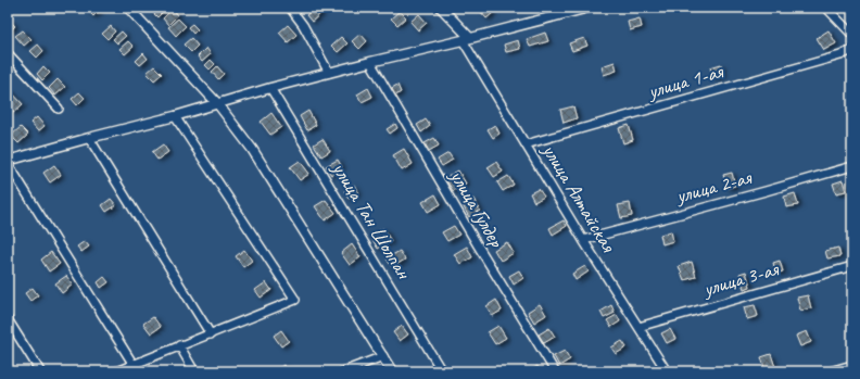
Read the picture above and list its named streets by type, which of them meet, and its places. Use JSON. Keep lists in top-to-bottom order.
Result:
{
  "streets": {
    "street": [
      "улица 1-ая",
      "улица 2-ая",
      "улица Алтайская",
      "улица Гулдер",
      "улица Тан Шолпан",
      "улица 3-ая"
    ]
  },
  "crossings": [
    ["улица 1-ая", "улица Алтайская"],
    ["улица 2-ая", "улица Алтайская"],
    ["улица Алтайская", "улица 3-ая"]
  ]
}
